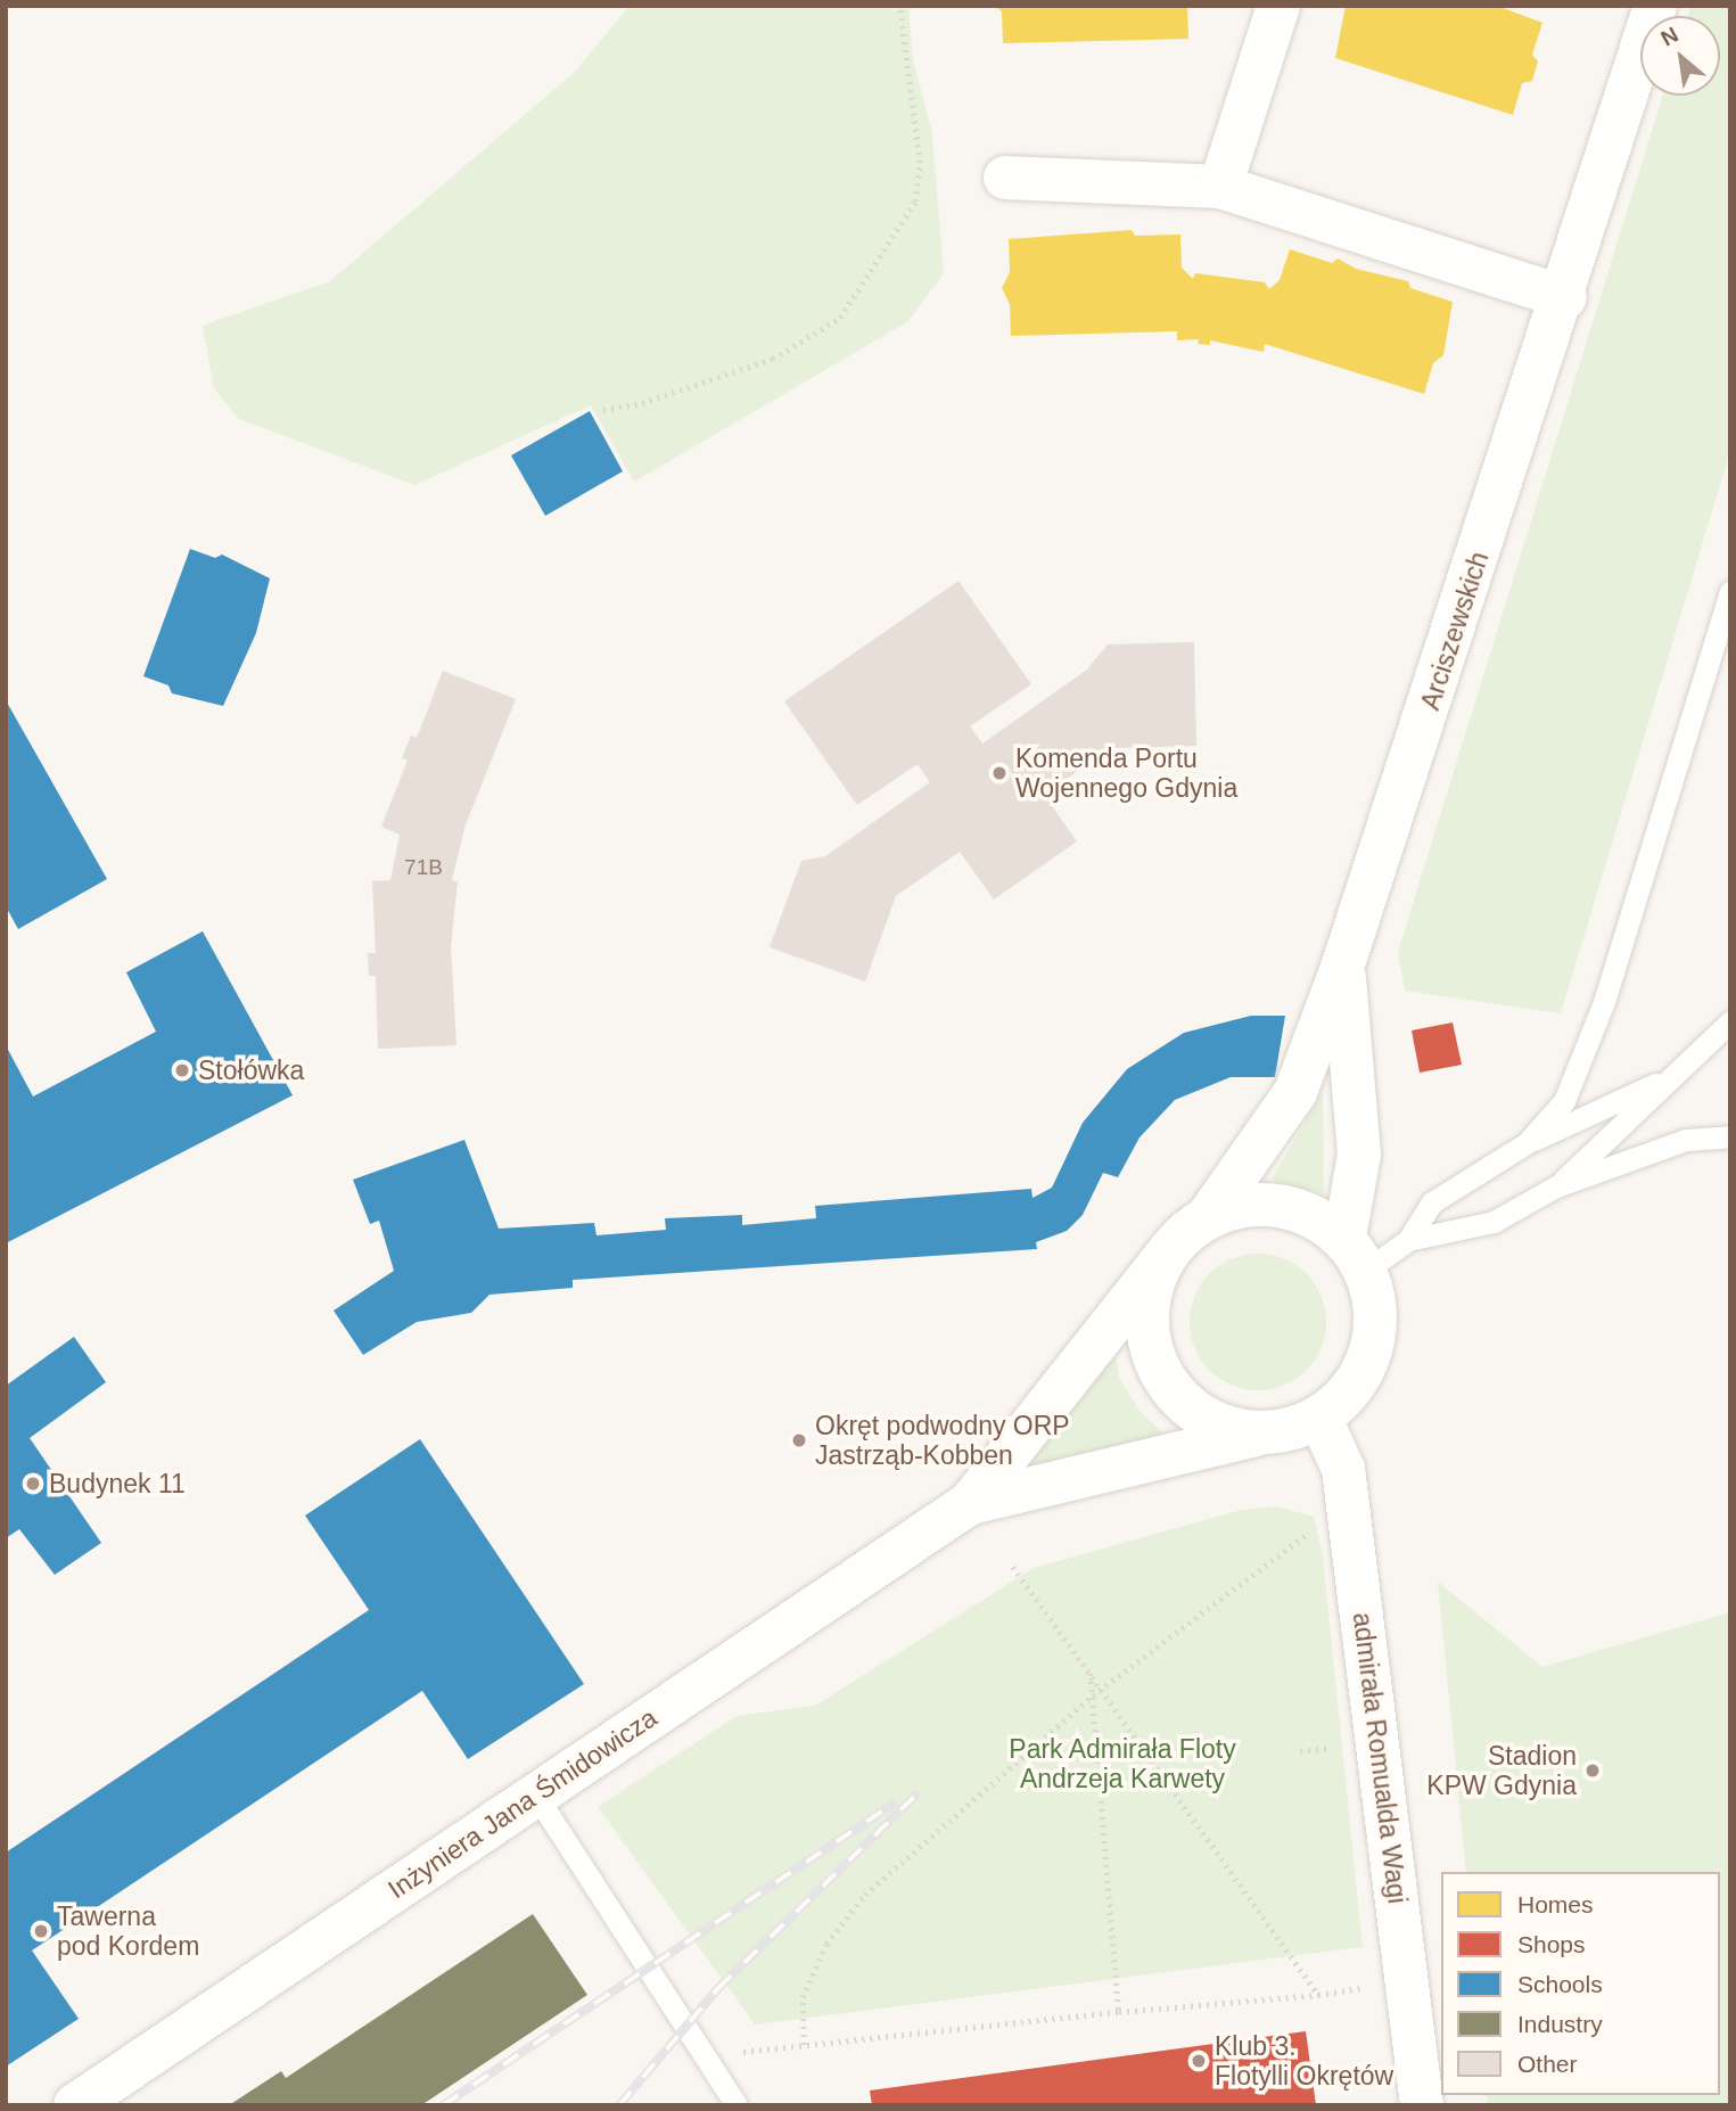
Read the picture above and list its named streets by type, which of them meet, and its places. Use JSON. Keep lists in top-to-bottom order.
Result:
{
  "streets": {
    "street": ["Arciszewskich", "admirała Romualda Wagi", "Inżyniera Jana Śmidowicza"]
  },
  "crossings": [
    ["Arciszewskich", "admirała Romualda Wagi"],
    ["Arciszewskich", "Inżyniera Jana Śmidowicza"],
    ["admirała Romualda Wagi", "Inżyniera Jana Śmidowicza"]
  ],
  "parks": ["Park Admirała Floty Andrzeja Karwety"],
  "places": [
    "Komenda Portu Wojennego Gdynia",
    "Stołówka",
    "Okręt podwodny ORP Jastrząb-Kobben",
    "Budynek 11",
    "Stadion KPW Gdynia",
    "Tawerna pod Kordem",
    "Klub 3. Flotylli Okrętów"
  ],
  "house_numbers": ["71B"],
  "legend": [
    "Homes",
    "Shops",
    "Schools",
    "Industry",
    "Other"
  ],
  "north": "top left"
}
